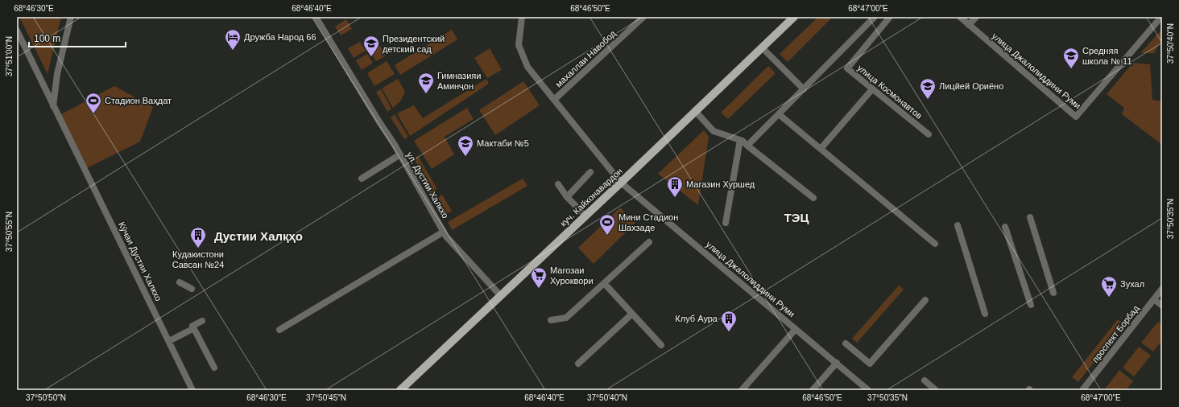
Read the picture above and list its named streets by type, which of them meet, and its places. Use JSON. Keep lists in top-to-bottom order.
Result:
{
  "streets": {
    "main road": ["куч. Кайхонавардон"],
    "street": [
      "махаллаи Навобод",
      "улица Джалолиддини Руми",
      "улица Космонавтов",
      "ул. Дустии Халкхо",
      "Кӯчаи Дустии Халкхо",
      "проспект Борбад"
    ]
  },
  "crossings": [
    ["махаллаи Навобод", "улица Джалолиддини Руми"],
    ["улица Джалолиддини Руми", "куч. Кайхонавардон"],
    ["ул. Дустии Халкхо", "куч. Кайхонавардон"]
  ],
  "districts": ["ТЭЦ", "Дустии Халқҳо"],
  "places": {
    "hotel": ["Дружба Народ 66"],
    "school or university": [
      "Президентский детский сад",
      "Средняя школа № 11",
      "Гимназияи Аминҷон",
      "Лицйей Ориёно",
      "Мактаби №5"
    ],
    "sports": ["Стадион Ваҳдат", "Мини Стадион Шахзаде"],
    "building": ["Магазин Хуршед", "Кудакистони Савсан №24", "Клуб Аура"],
    "supermarket": ["Магозаи Хуроквори", "Зухал"]
  },
  "scale_bar": "100 m",
  "coordinates": [
    "68°46'30\"E",
    "68°46'40\"E",
    "68°46'50\"E",
    "68°47'00\"E",
    "37°50'40\"N",
    "37°51'00\"N",
    "37°50'35\"N",
    "37°50'55\"N",
    "37°50'50\"N",
    "37°50'45\"N"
  ]
}
